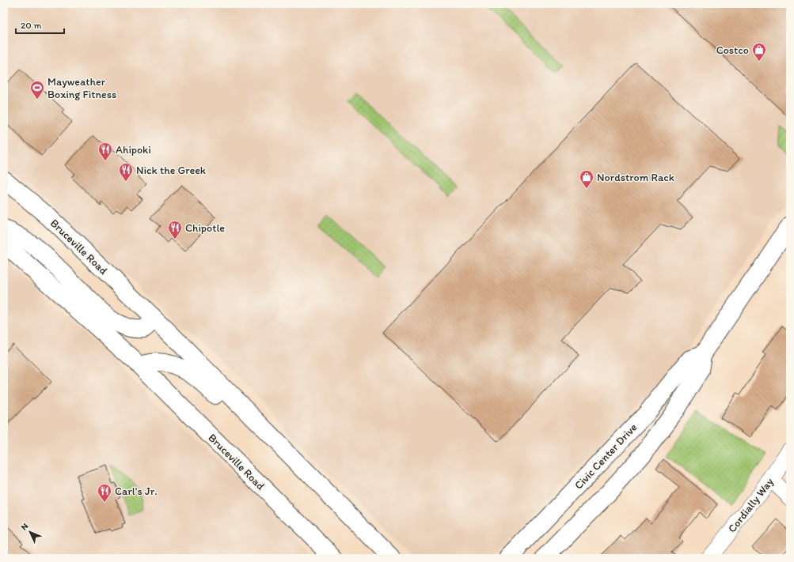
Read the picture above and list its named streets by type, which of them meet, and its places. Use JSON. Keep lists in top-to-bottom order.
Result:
{
  "streets": {
    "main road": ["Bruceville Road", "Civic Center Drive"],
    "street": ["Cordially Way"]
  },
  "places": {
    "shop": ["Costco", "Nordstrom Rack"],
    "sports": ["Mayweather Boxing Fitness"],
    "restaurant": [
      "Ahipoki",
      "Nick the Greek",
      "Chipotle",
      "Carl's Jr."
    ]
  },
  "scale_bar": "20 m",
  "north": "top left"
}
